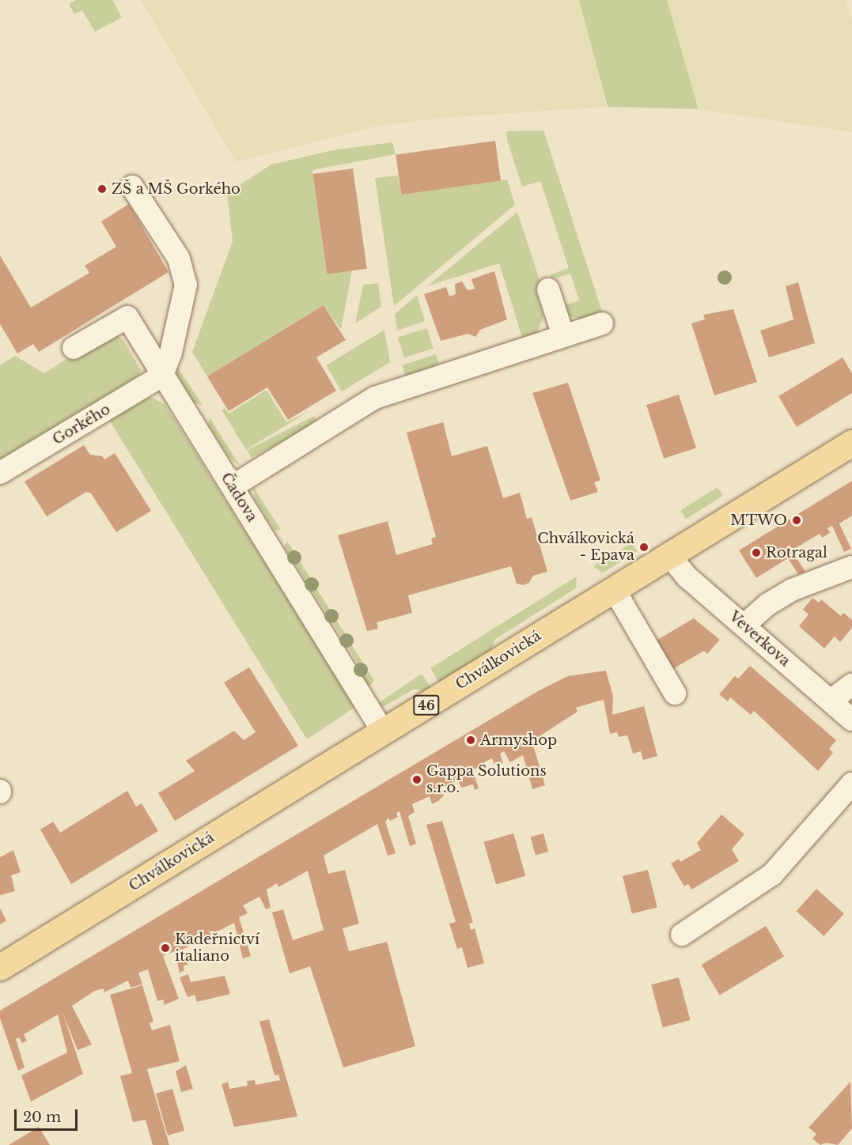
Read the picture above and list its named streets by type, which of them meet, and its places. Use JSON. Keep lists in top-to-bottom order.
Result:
{
  "streets": {
    "main road": ["Chválkovická", "46"],
    "street": ["Gorkého", "Čadova", "Veverkova"]
  },
  "crossings": [
    ["Gorkého", "Čadova"],
    ["Čadova", "Chválkovická"],
    ["Veverkova", "Chválkovická"]
  ],
  "places": [
    "ZŠ a MŠ Gorkého",
    "MTWO",
    "Chválkovická - Epava",
    "Rotragal",
    "Armyshop",
    "Gappa Solutions s.r.o.",
    "Kadeřnictví italiano"
  ],
  "scale_bar": "20 m"
}
